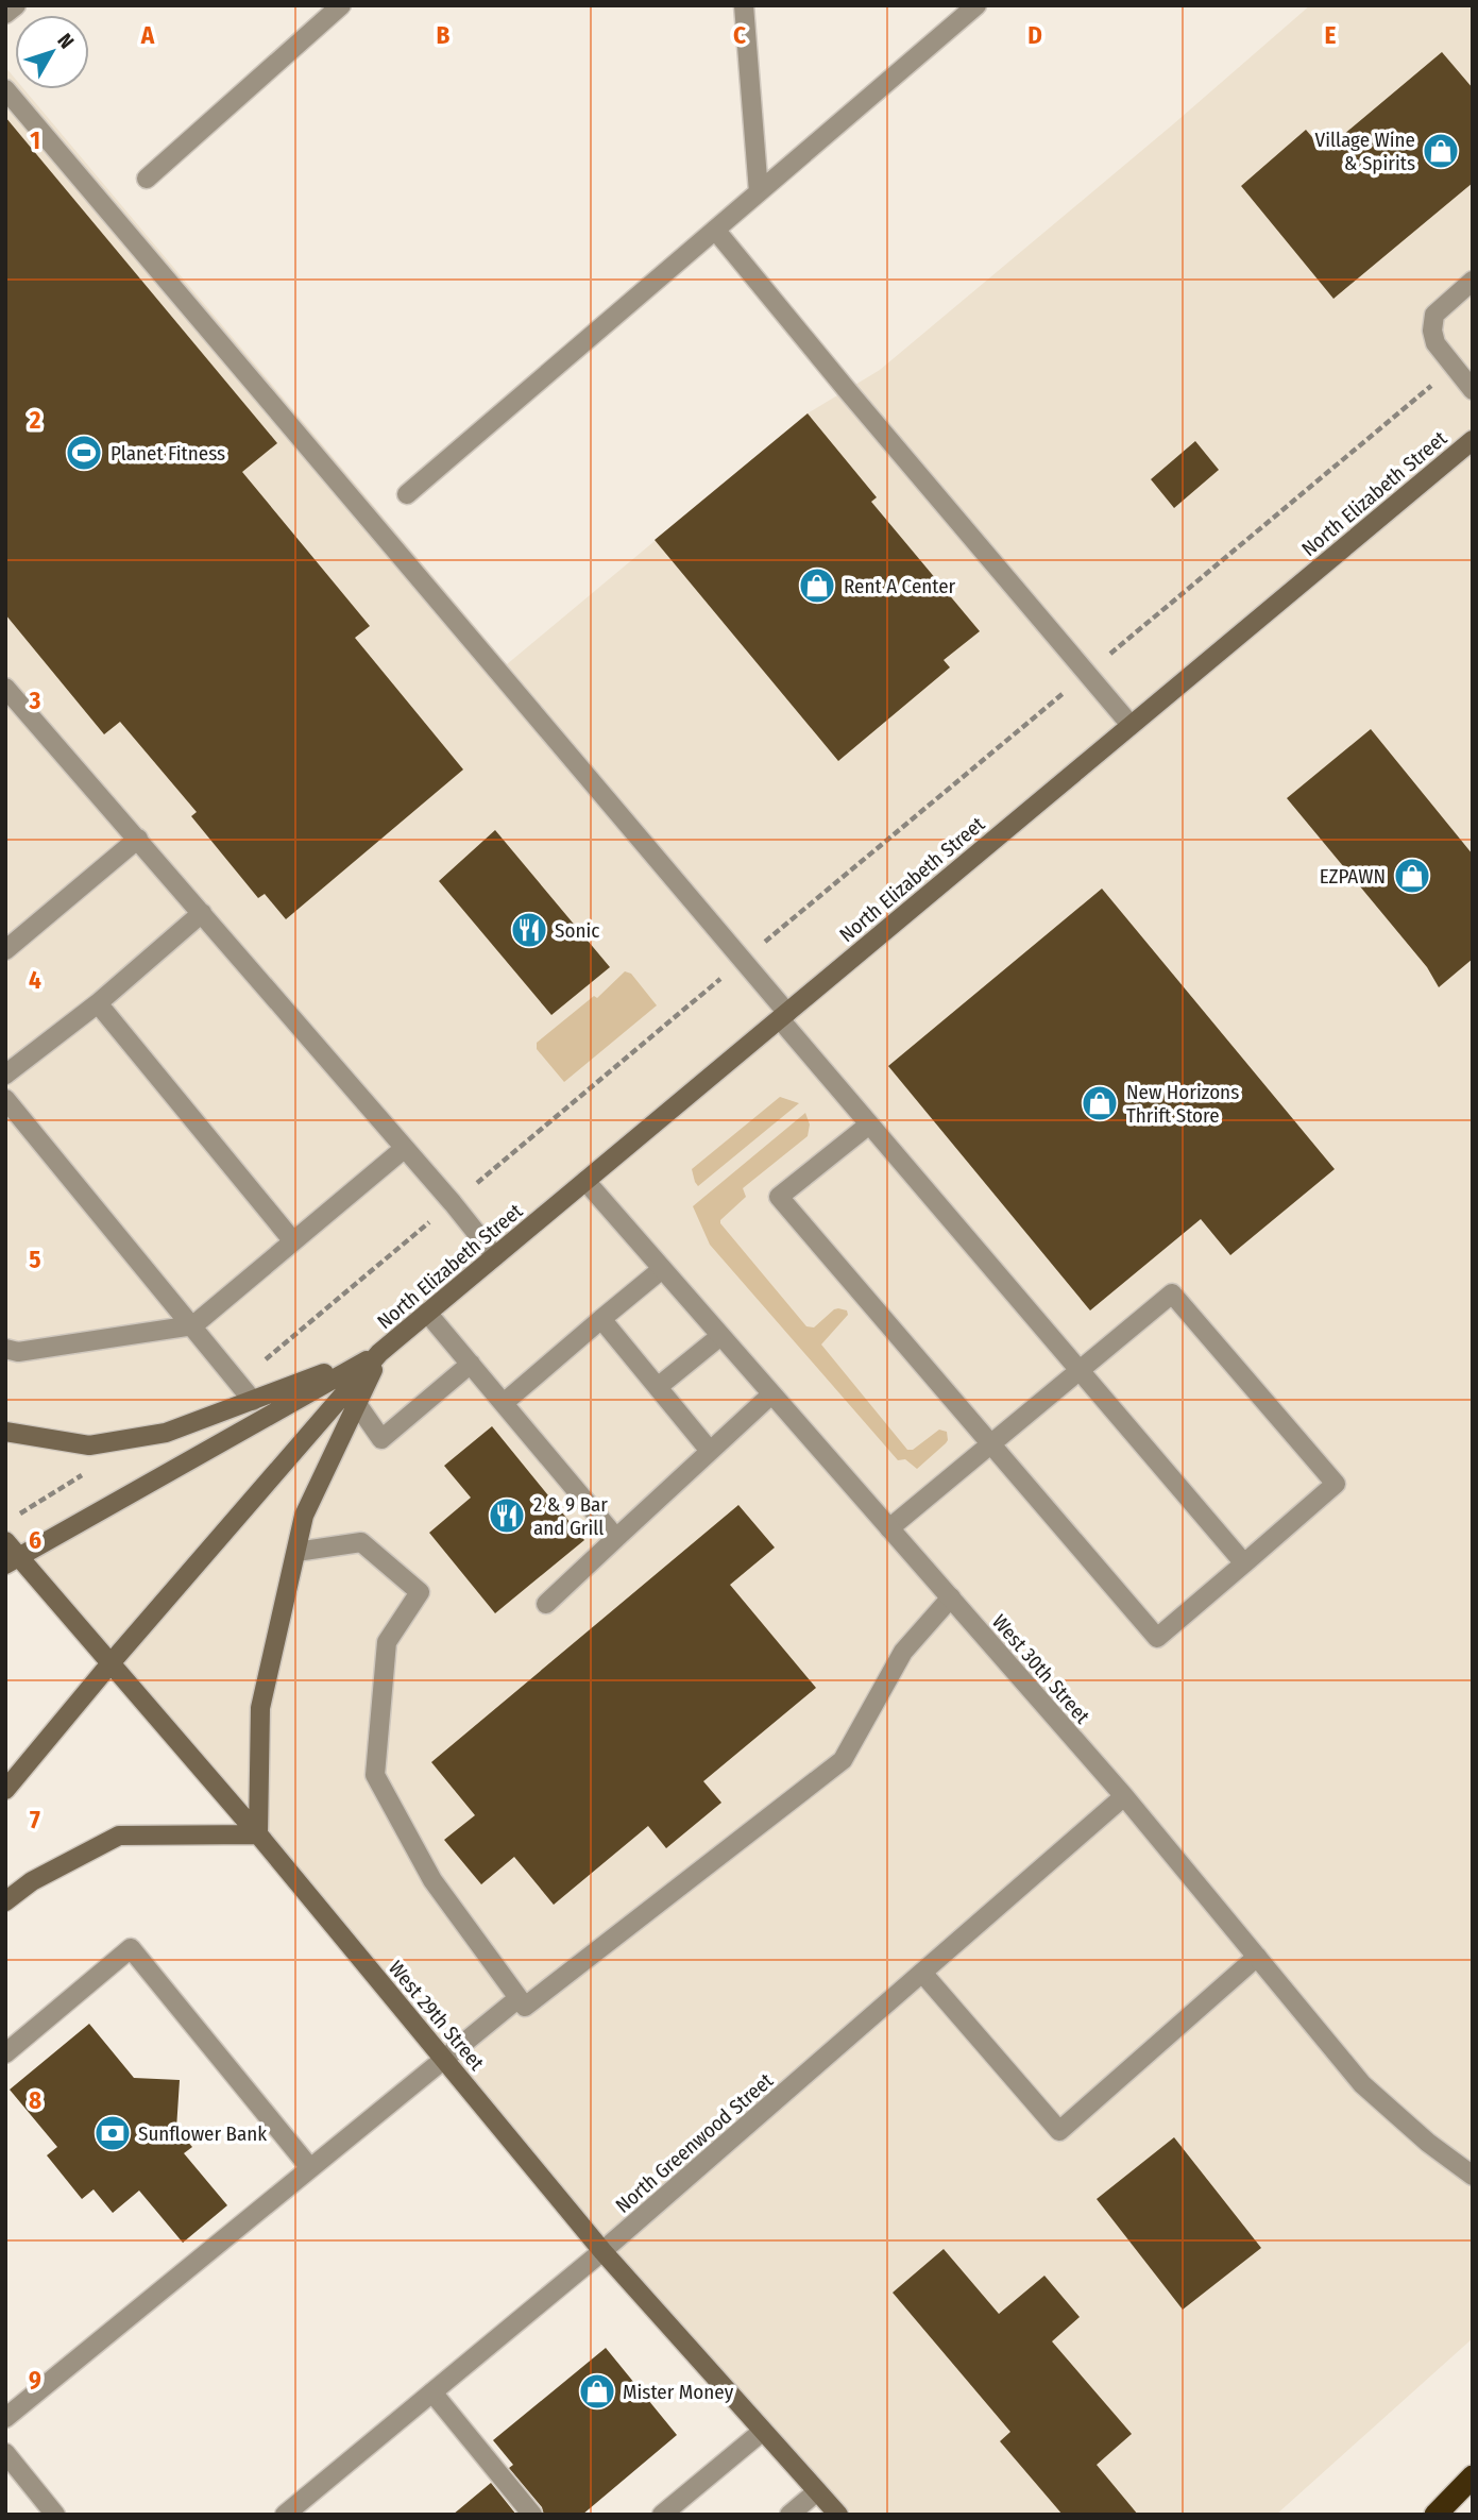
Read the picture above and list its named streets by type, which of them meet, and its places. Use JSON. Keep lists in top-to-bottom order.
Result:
{
  "streets": {
    "main road": ["North Elizabeth Street", "West 29th Street"],
    "street": ["West 30th Street", "North Greenwood Street"]
  },
  "crossings": [
    ["North Elizabeth Street", "West 30th Street"],
    ["North Elizabeth Street", "West 29th Street"],
    ["West 30th Street", "North Greenwood Street"],
    ["West 29th Street", "North Greenwood Street"]
  ],
  "places": {
    "shop": [
      "Village Wine & Spirits",
      "Rent A Center",
      "EZPAWN",
      "New Horizons Thrift Store",
      "Mister Money"
    ],
    "sports": ["Planet Fitness"],
    "restaurant": ["Sonic", "2 & 9 Bar and Grill"],
    "bank": ["Sunflower Bank"]
  },
  "north": "top right",
  "grid": {
    "columns": [
      "A",
      "B",
      "C",
      "D",
      "E"
    ],
    "rows": [
      "1",
      "2",
      "3",
      "4",
      "5",
      "6",
      "7",
      "8",
      "9"
    ]
  }
}
